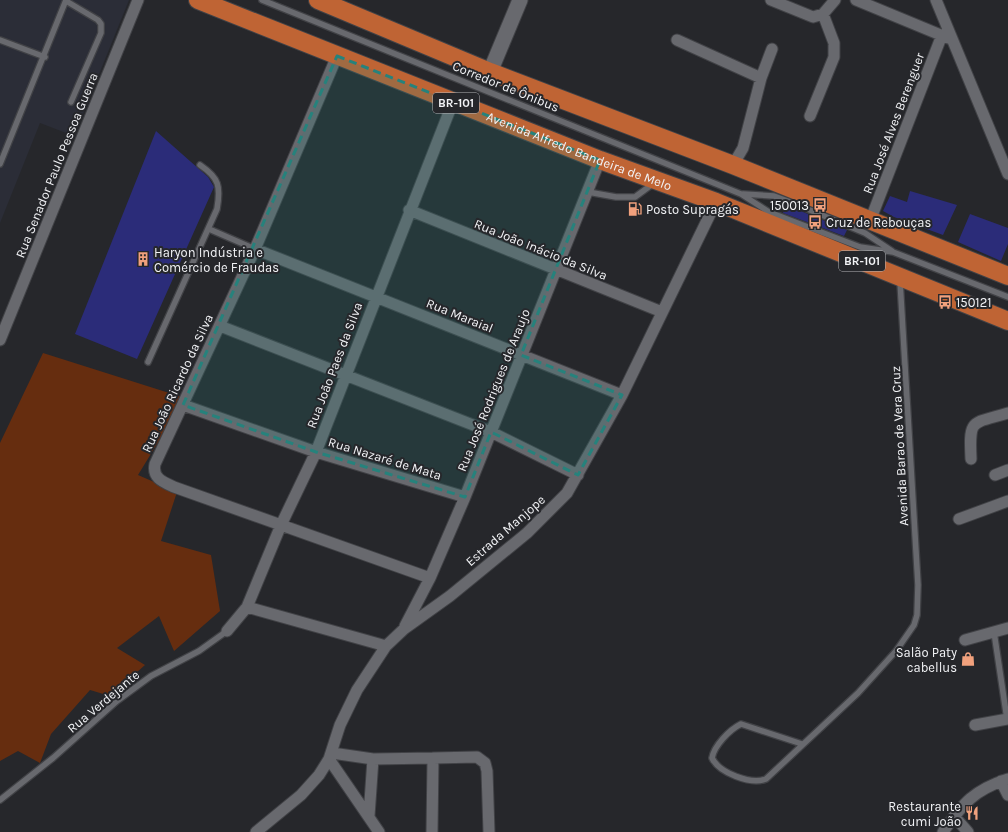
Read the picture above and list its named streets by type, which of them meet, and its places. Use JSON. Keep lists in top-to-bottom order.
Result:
{
  "streets": {
    "highway": ["BR-101", "Avenida Alfredo Bandeira de Melo"],
    "street": [
      "Rua José Alves Berenguer",
      "Rua Senador Paulo Pessoa Guerra",
      "Rua João Inácio da Silva",
      "Rua Maraial",
      "Rua João Paes da Silva",
      "Rua João Ricardo da Silva",
      "Rua José Rodrigues de Araujo",
      "Rua Nazaré de Mata",
      "Estrada Manjope"
    ],
    "lane": ["Corredor de Ônibus", "Avenida Barao de Vera Cruz", "Rua Verdejante"]
  },
  "crossings": [
    ["BR-101", "Avenida Alfredo Bandeira de Melo"],
    ["BR-101", "Avenida Barao de Vera Cruz"],
    ["BR-101", "Estrada Manjope"],
    ["Avenida Alfredo Bandeira de Melo", "Rua João Paes da Silva"],
    ["Avenida Alfredo Bandeira de Melo", "Rua João Ricardo da Silva"],
    ["Avenida Alfredo Bandeira de Melo", "Rua José Rodrigues de Araujo"],
    ["Avenida Alfredo Bandeira de Melo", "Estrada Manjope"],
    ["Rua João Inácio da Silva", "Rua João Paes da Silva"],
    ["Rua João Inácio da Silva", "Rua José Rodrigues de Araujo"],
    ["Rua João Inácio da Silva", "Estrada Manjope"],
    ["Rua Maraial", "Rua João Paes da Silva"],
    ["Rua Maraial", "Rua João Ricardo da Silva"],
    ["Rua Maraial", "Rua José Rodrigues de Araujo"],
    ["Rua Maraial", "Estrada Manjope"],
    ["Rua João Paes da Silva", "Rua João Ricardo da Silva"],
    ["Rua João Paes da Silva", "Rua Nazaré de Mata"],
    ["Rua João Paes da Silva", "Rua Verdejante"],
    ["Rua João Ricardo da Silva", "Rua José Rodrigues de Araujo"],
    ["Rua João Ricardo da Silva", "Rua Nazaré de Mata"],
    ["Rua José Rodrigues de Araujo", "Rua Nazaré de Mata"],
    ["Rua José Rodrigues de Araujo", "Estrada Manjope"]
  ],
  "places": {
    "bus stop": ["150013", "Cruz de Rebouças", "150121"],
    "fuel station": ["Posto Supragás"],
    "building": ["Haryon Indústria e Comércio de Fraudas"],
    "shop": ["Salão Paty cabellus"],
    "restaurant": ["Restaurante cumi João"]
  }
}
